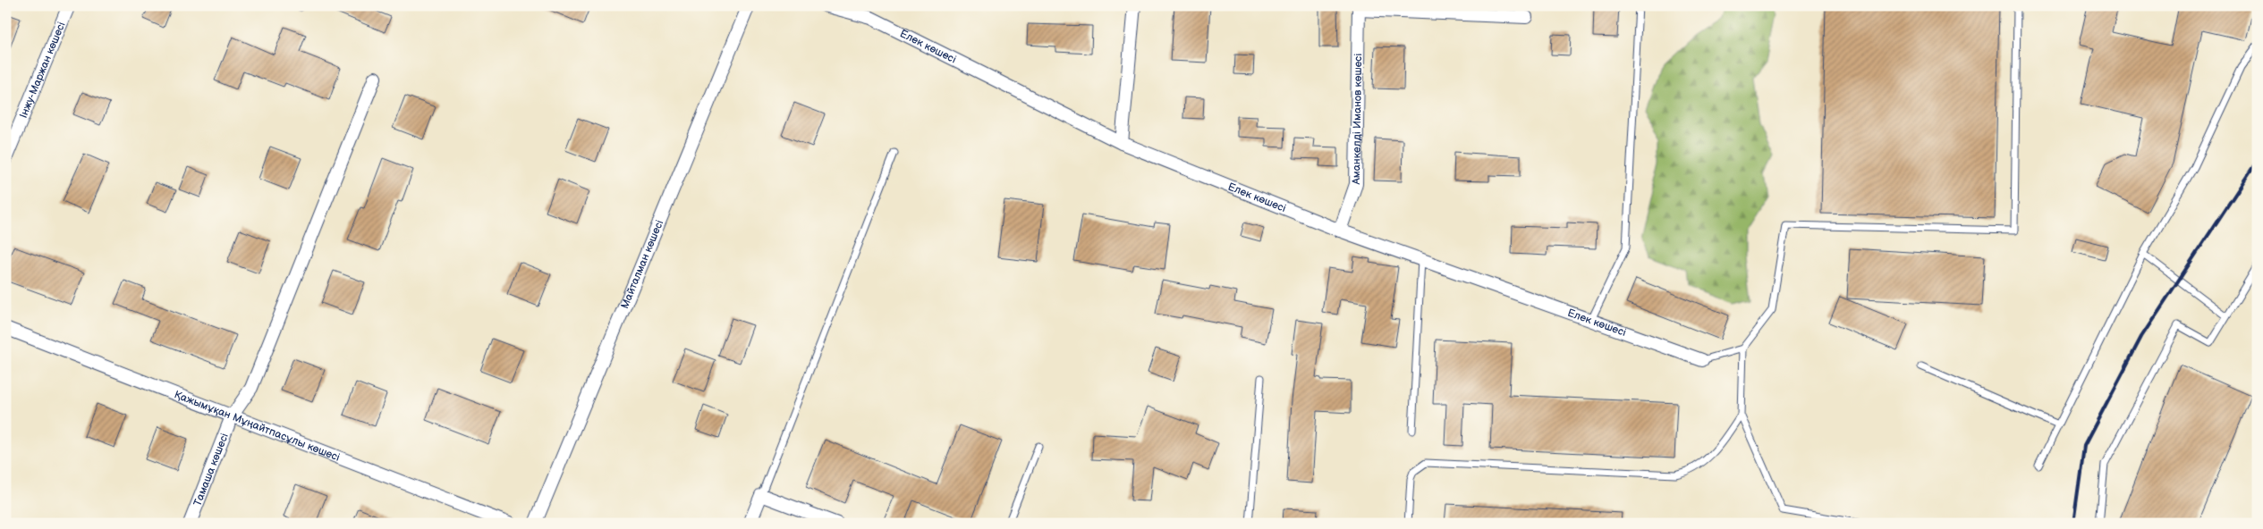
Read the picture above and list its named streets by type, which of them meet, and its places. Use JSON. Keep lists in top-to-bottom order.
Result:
{
  "streets": {
    "street": [
      "Елек көшесі",
      "Інжу-Маржан көшесі",
      "Аманкелді Иманов көшесі",
      "Майталман көшесі",
      "Қажымұқан Мұңайтпасұлы көшесі",
      "Тамаша көшесі"
    ]
  },
  "crossings": [
    ["Елек көшесі", "Аманкелді Иманов көшесі"],
    ["Қажымұқан Мұңайтпасұлы көшесі", "Тамаша көшесі"]
  ]
}
